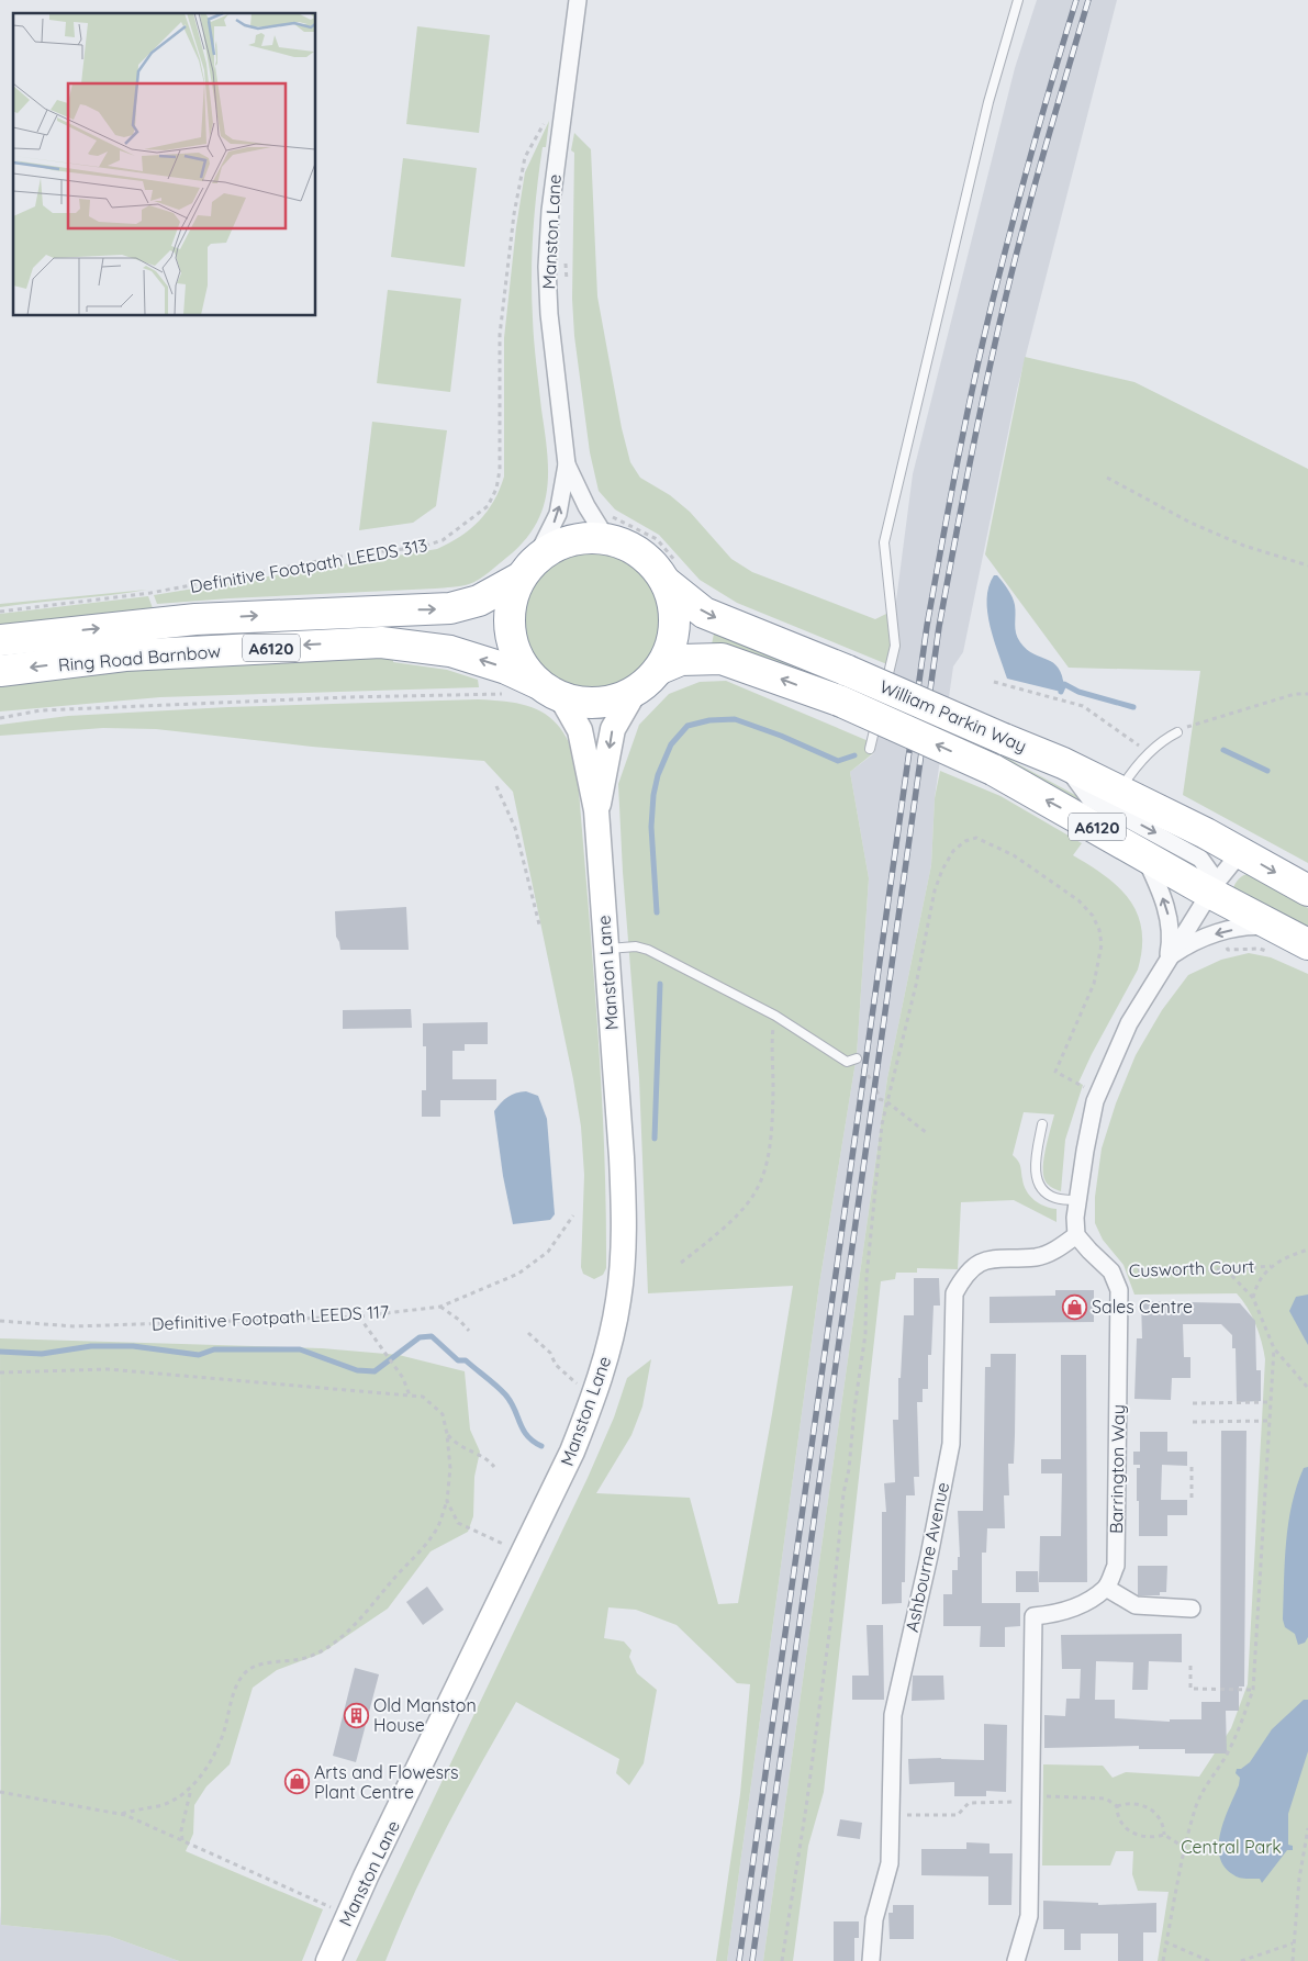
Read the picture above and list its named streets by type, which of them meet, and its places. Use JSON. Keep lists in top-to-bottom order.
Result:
{
  "streets": {
    "highway": ["A6120", "Ring Road Barnbow", "William Parkin Way"],
    "street": ["Manston Lane", "Barrington Way", "Ashbourne Avenue"],
    "path": ["Definitive Footpath LEEDS 313", "Cusworth Court", "Definitive Footpath LEEDS 117"]
  },
  "crossings": [
    ["Manston Lane", "Definitive Footpath LEEDS 313"],
    ["Manston Lane", "Ring Road Barnbow"],
    ["Manston Lane", "William Parkin Way"],
    ["Ring Road Barnbow", "William Parkin Way"],
    ["Cusworth Court", "Barrington Way"]
  ],
  "parks": ["Central Park"],
  "places": {
    "shop": ["Sales Centre", "Arts and Flowesrs Plant Centre"],
    "building": ["Old Manston House"]
  }
}
